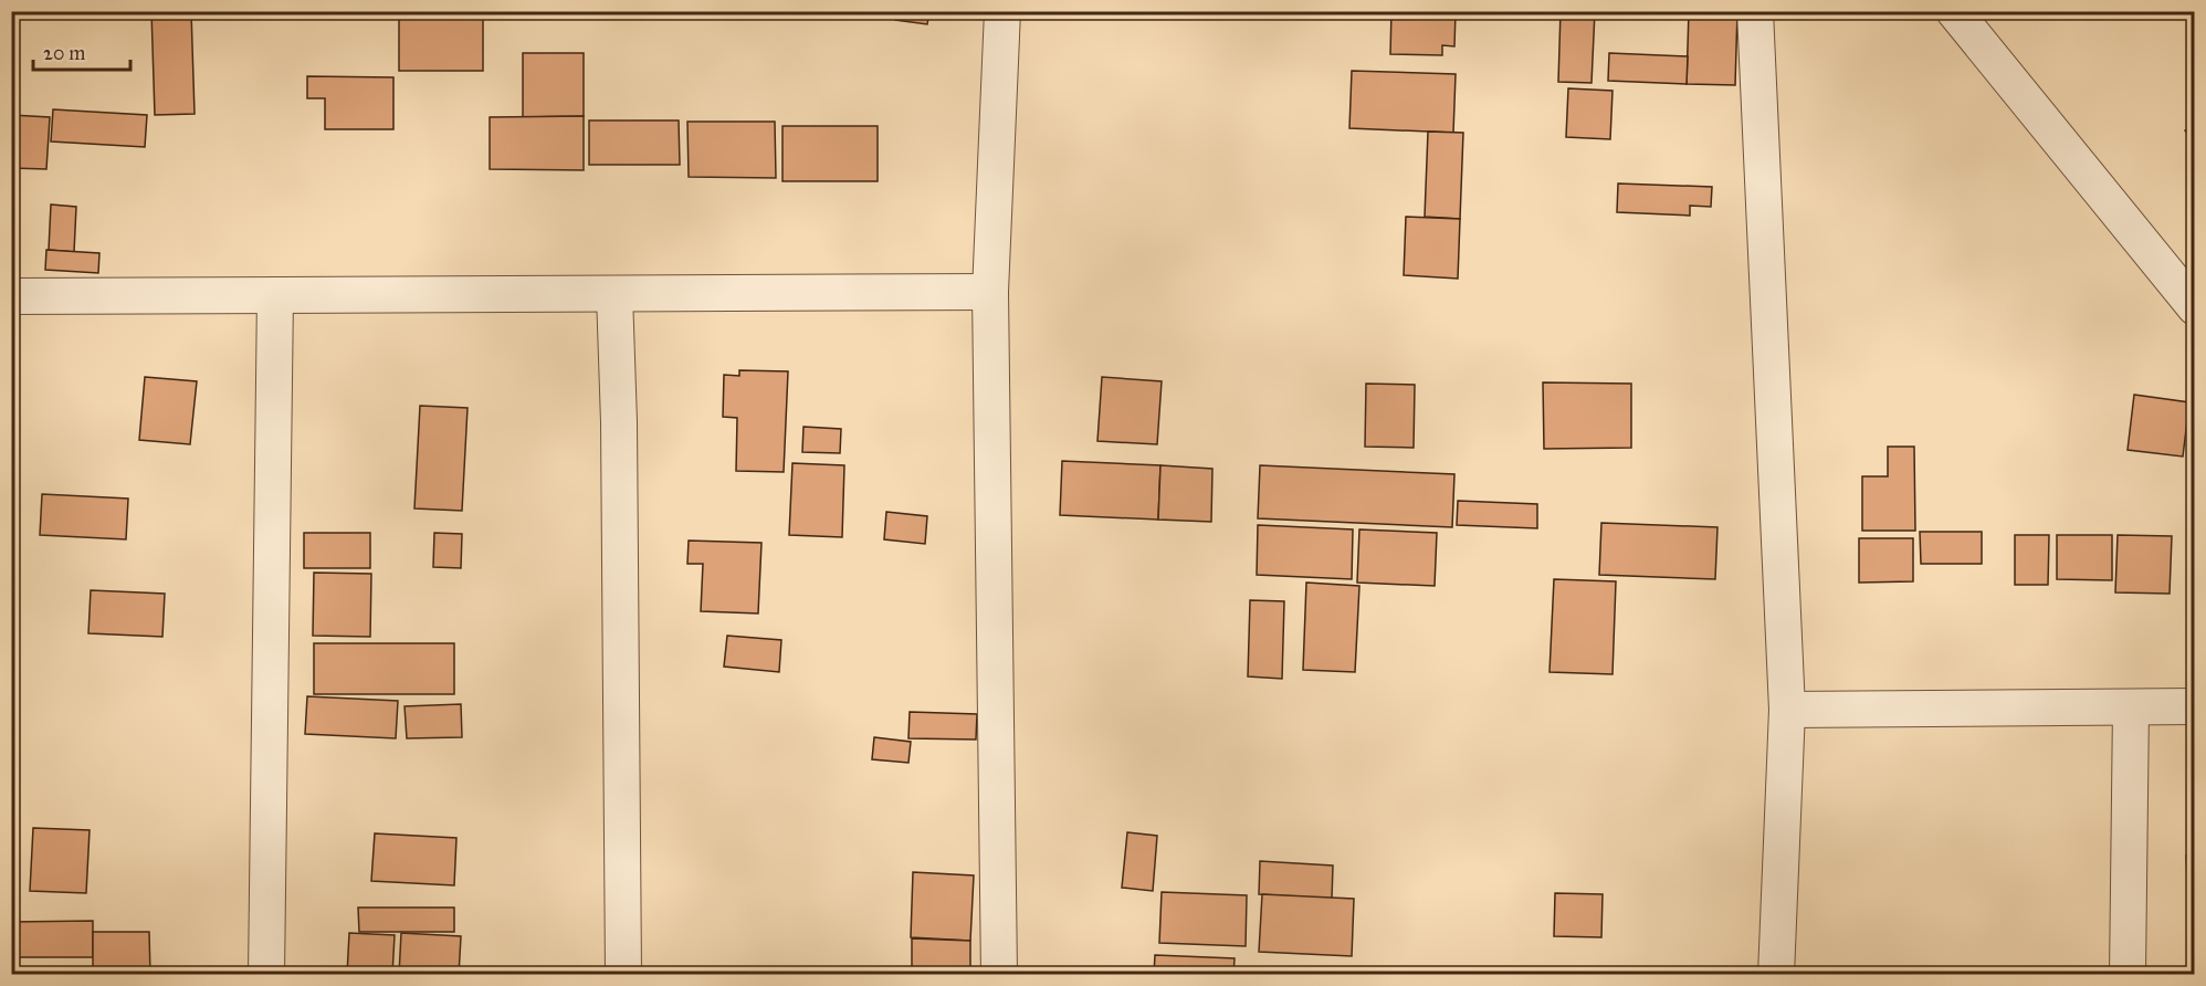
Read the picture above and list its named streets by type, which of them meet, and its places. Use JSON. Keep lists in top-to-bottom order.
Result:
{
  "scale_bar": "20 m"
}
